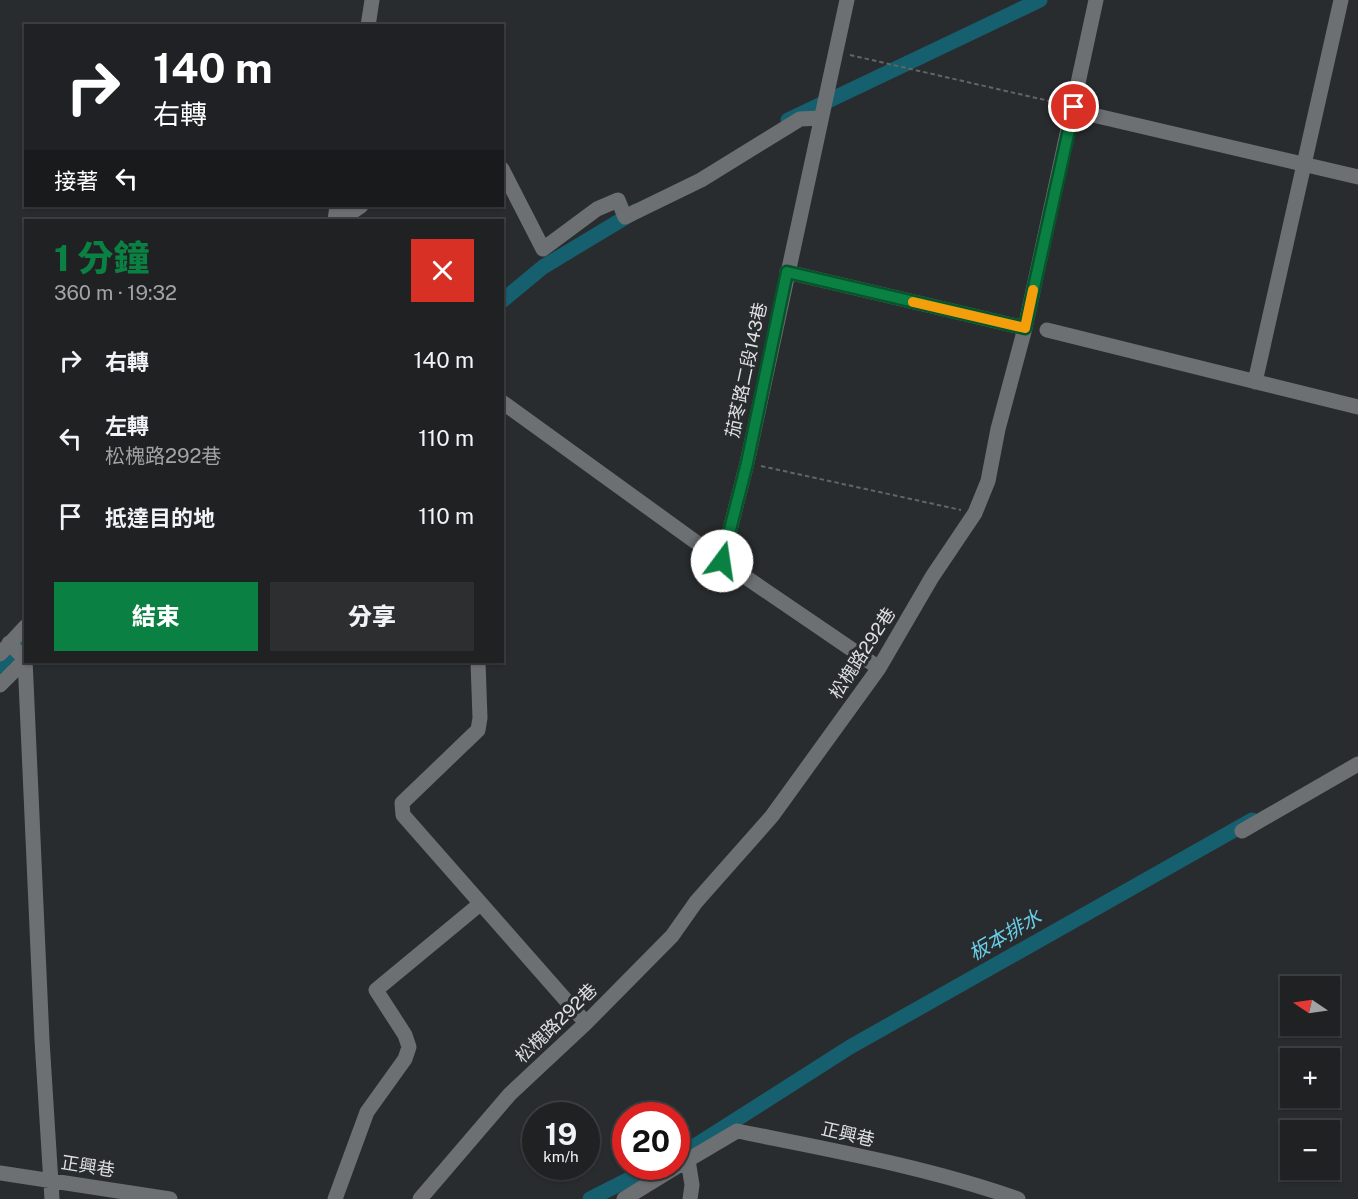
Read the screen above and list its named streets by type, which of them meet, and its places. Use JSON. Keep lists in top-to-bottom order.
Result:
{
  "streets": {
    "lane": ["茄苳路二段143巷", "松槐路292巷", "正興巷"]
  },
  "water": ["板本排水"],
  "north": "left",
  "page": {
    "turn": ["140 m", "右轉"],
    "then": "接著",
    "heading": ["1 分鐘", "360 m · 19:32"],
    "list": [
      {
        "name": "右轉",
        "value": "140 m"
      },
      {
        "name": "左轉",
        "note": "松槐路292巷",
        "value": "110 m"
      },
      {
        "name": "抵達目的地",
        "value": "110 m"
      }
    ],
    "buttons": ["結束", "分享"],
    "map_buttons": ["+", "−"],
    "speed": "19 km/h",
    "limit": "20"
  }
}
